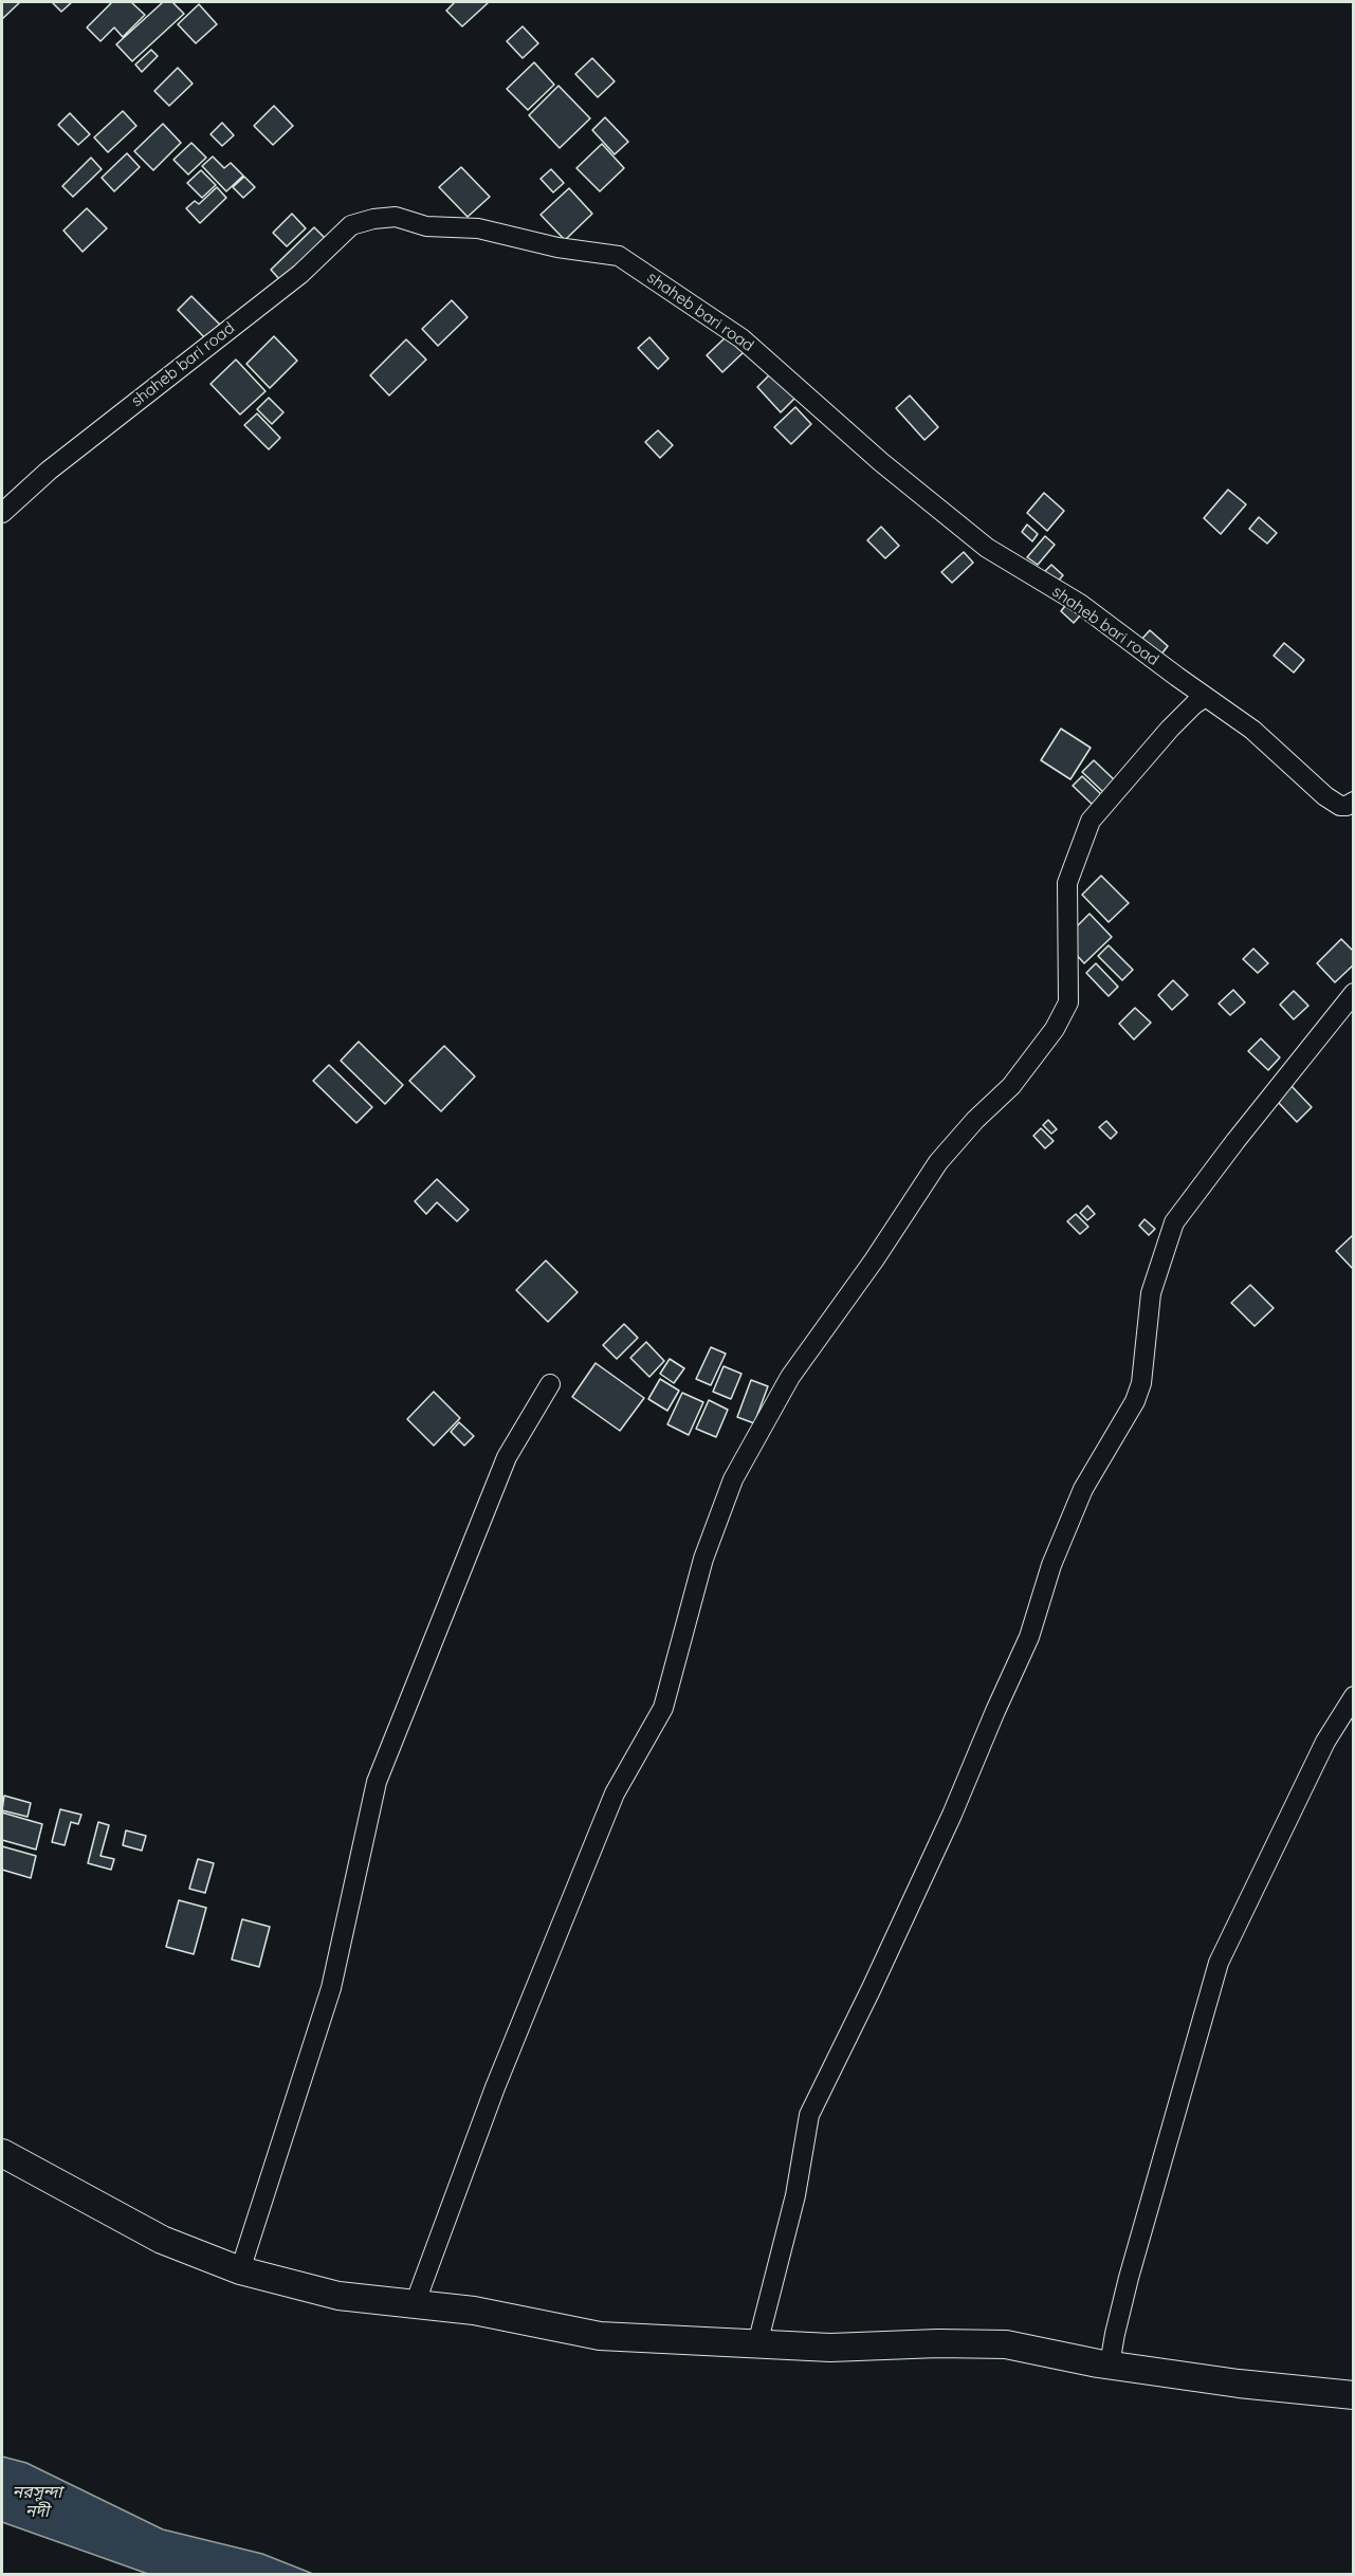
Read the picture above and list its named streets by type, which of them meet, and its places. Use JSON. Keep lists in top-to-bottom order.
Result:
{
  "streets": {
    "street": ["shaheb bari road"]
  },
  "water": ["নরসুন্দা নদী"]
}
